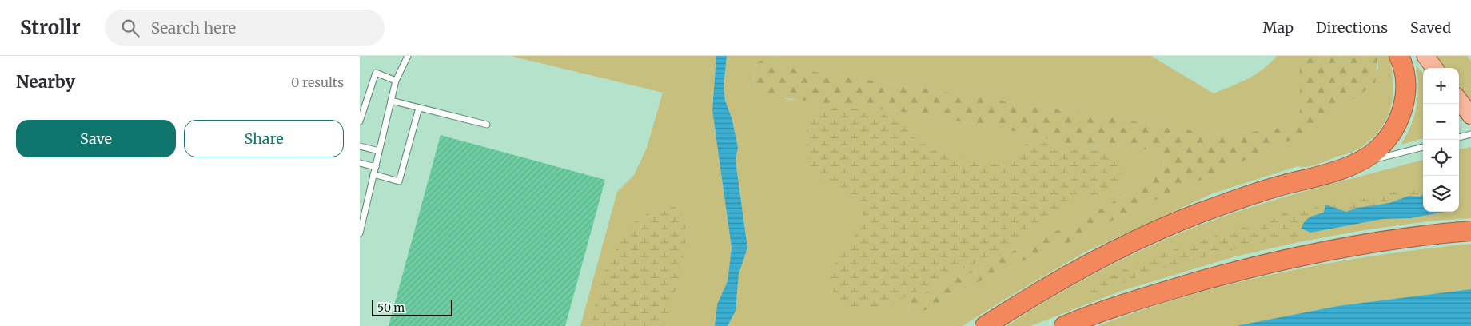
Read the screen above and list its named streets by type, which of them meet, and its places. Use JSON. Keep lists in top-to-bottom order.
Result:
{
  "scale_bar": "50 m",
  "page": {
    "header": "Strollr",
    "search": "Search here",
    "nav": ["Map", "Directions", "Saved"],
    "heading": ["Nearby", "0 results"],
    "map_buttons": ["+", "−"],
    "buttons": ["Save", "Share"],
    "scale": "50 m"
  }
}
